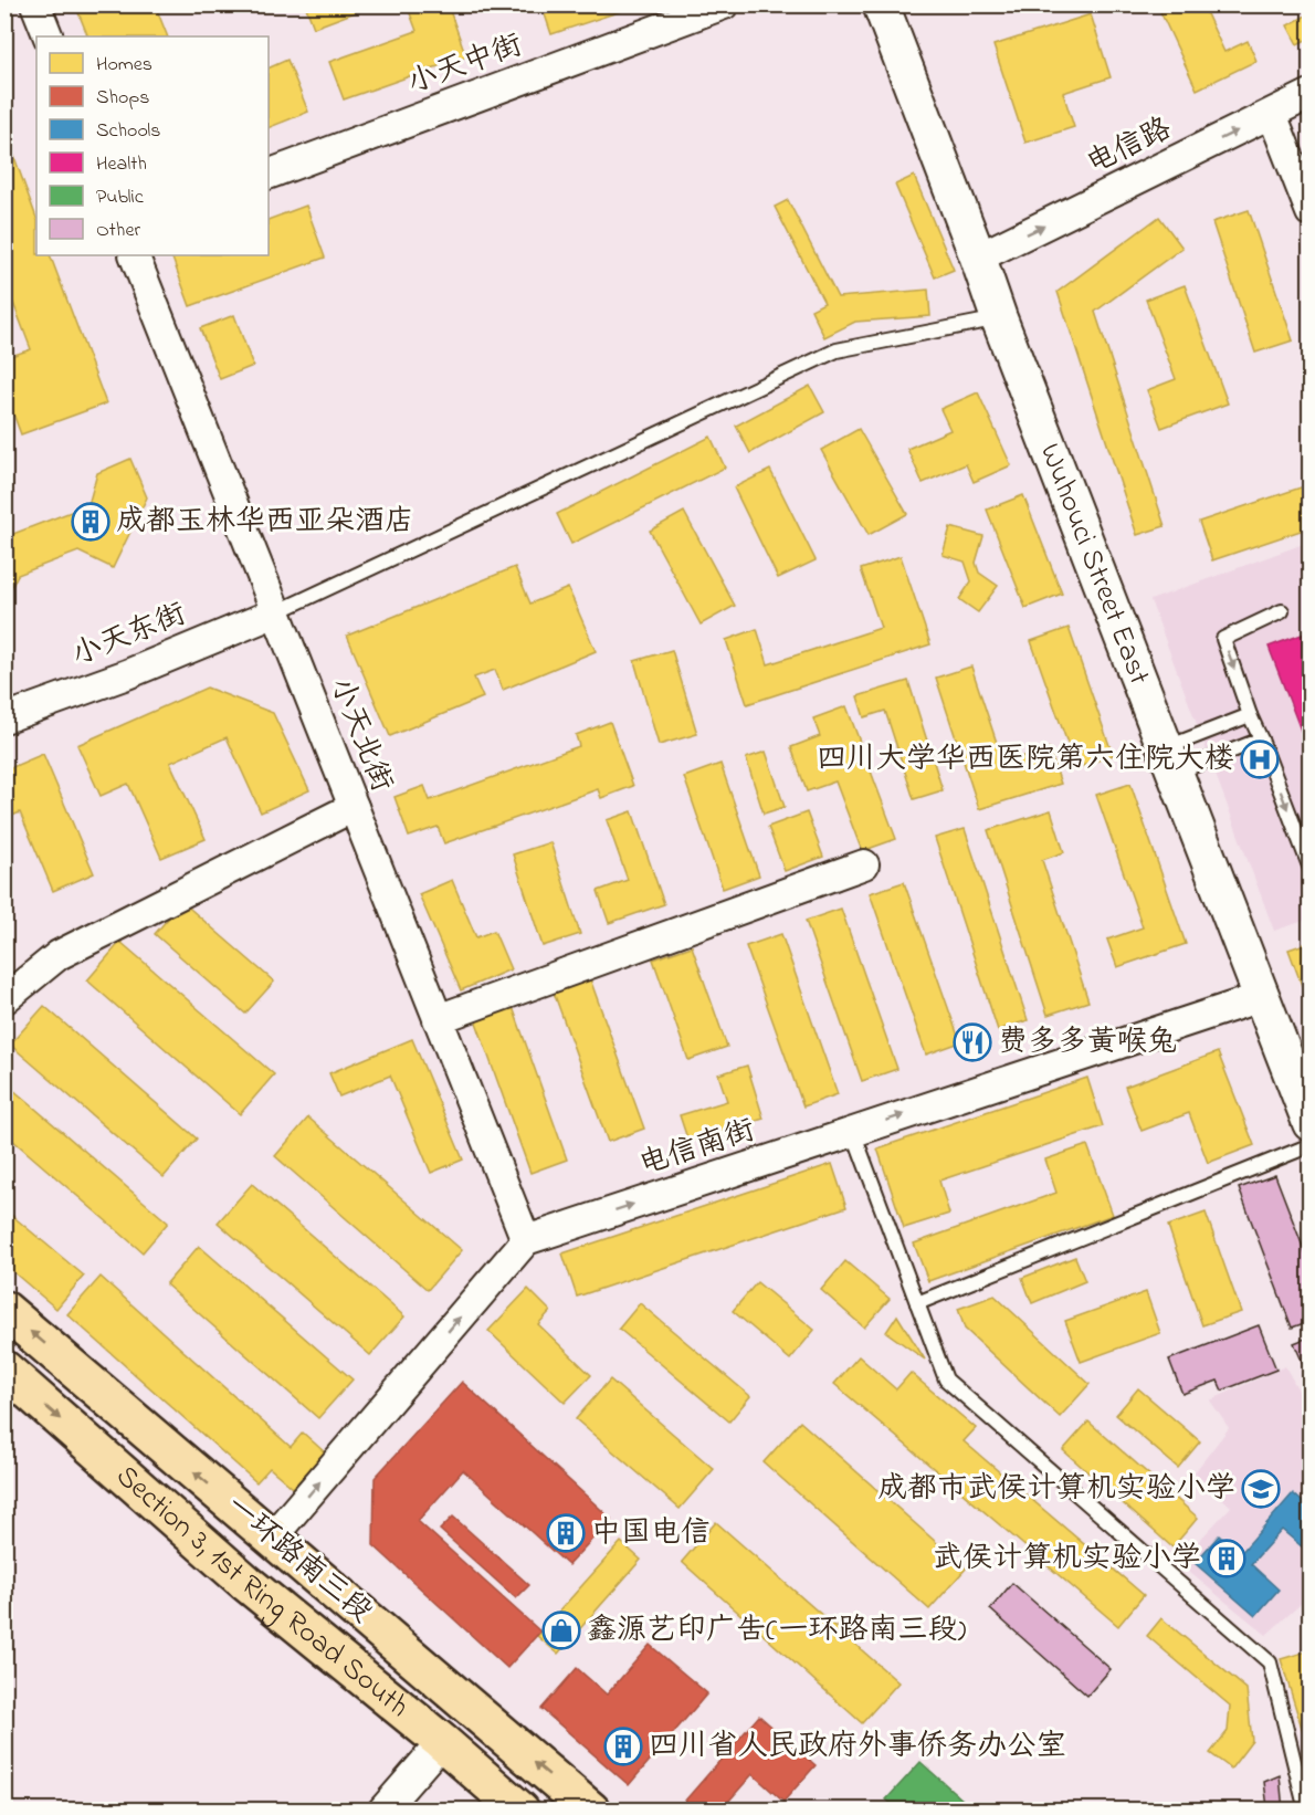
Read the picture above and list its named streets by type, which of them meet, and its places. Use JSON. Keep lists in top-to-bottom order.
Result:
{
  "streets": {
    "main road": ["一环路南三段", "Section 3, 1st Ring Road South"],
    "street": [
      "小天中街",
      "电信路",
      "Wuhouci Street East",
      "小天东街",
      "小天北街",
      "电信南街"
    ]
  },
  "crossings": [
    ["电信路", "Wuhouci Street East"],
    ["Wuhouci Street East", "电信南街"],
    ["小天东街", "小天北街"],
    ["小天北街", "电信南街"]
  ],
  "one_way": ["电信路", "一环路南三段", "Section 3, 1st Ring Road South"],
  "places": {
    "building": [
      "成都玉林华西亚朵酒店",
      "中国电信",
      "武侯计算机实验小学",
      "四川省人民政府外事侨务办公室"
    ],
    "hospital": ["四川大学华西医院第六住院大楼"],
    "restaurant": ["费多多黄喉兔"],
    "school or university": ["成都市武侯计算机实验小学"],
    "shop": ["鑫源艺印广告(一环路南三段)"]
  },
  "legend": [
    "Homes",
    "Shops",
    "Schools",
    "Health",
    "Public",
    "Other"
  ]
}
